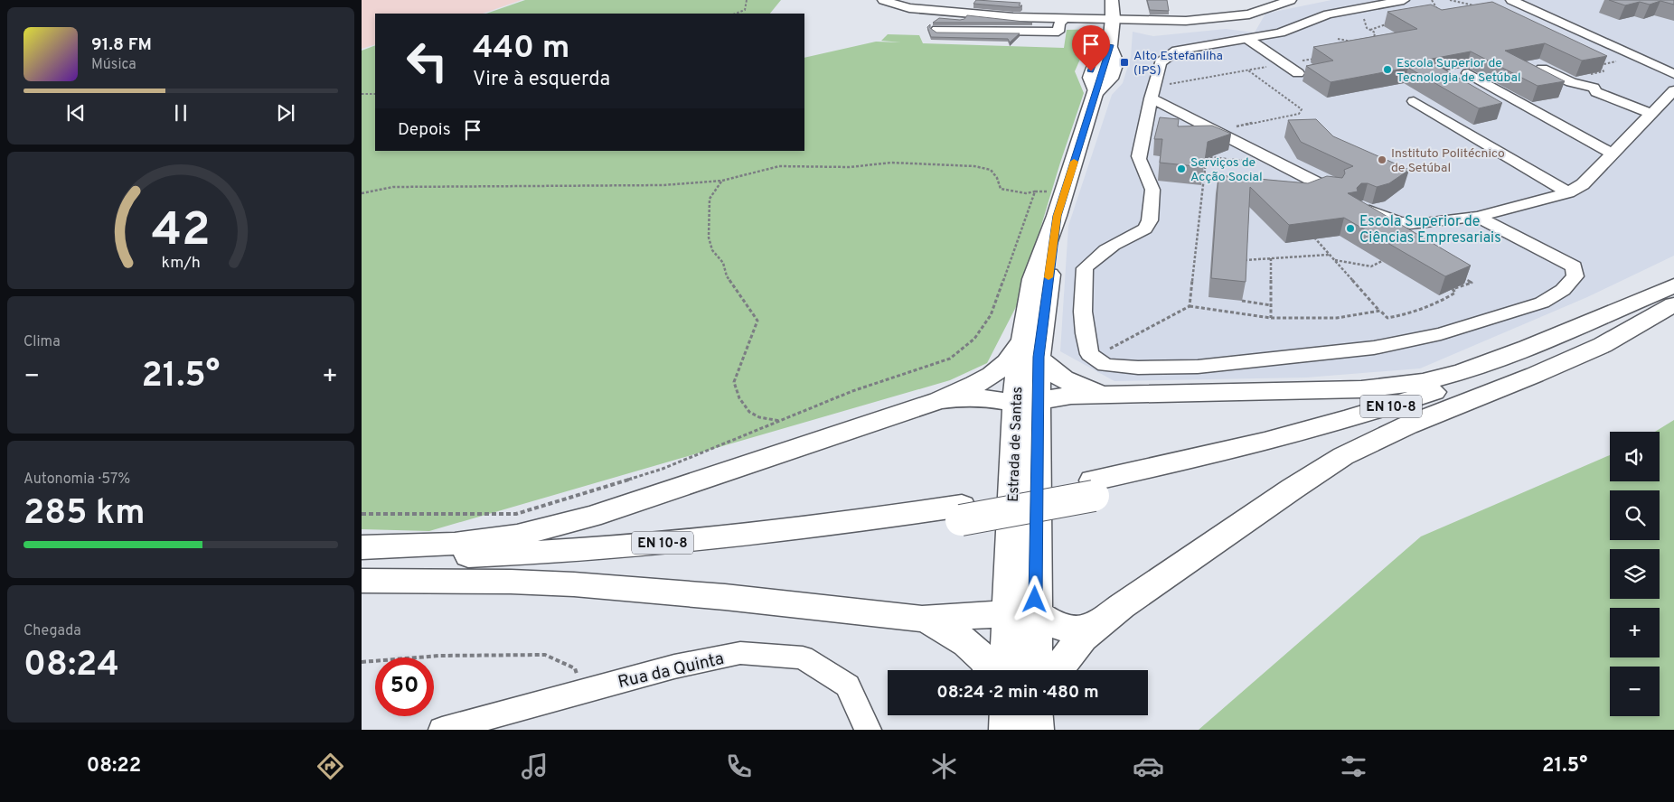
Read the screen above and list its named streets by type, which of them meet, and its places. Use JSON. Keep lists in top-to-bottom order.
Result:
{
  "streets": {
    "main road": ["EN 10-8", "Estrada de Santas"],
    "street": ["Rua da Quinta"]
  },
  "places": {
    "transit": ["Alto Estefanilha (IPS)"],
    "other": [
      "Escola Superior de Tecnologia de Setúbal",
      "Instituto Politécnico de Setúbal",
      "Serviços de Acção Social",
      "Escola Superior de Ciências Empresariais"
    ]
  },
  "page": {
    "turn": ["440 m", "Vire à esquerda"],
    "song": ["91.8 FM", "Música"],
    "then": "Depois",
    "tile": [
      "Clima",
      ["Autonomia · 57%", "285 km"],
      ["Chegada", "08:24"]
    ],
    "heat": ["−", "21.5°", "+"],
    "map_buttons": ["+", "−"],
    "limit": "50",
    "trip": "08:24 · 2 min · 480 m",
    "tabs": ["08:22", "21.5°"],
    "gauge": ["42", "km/h"]
  }
}
